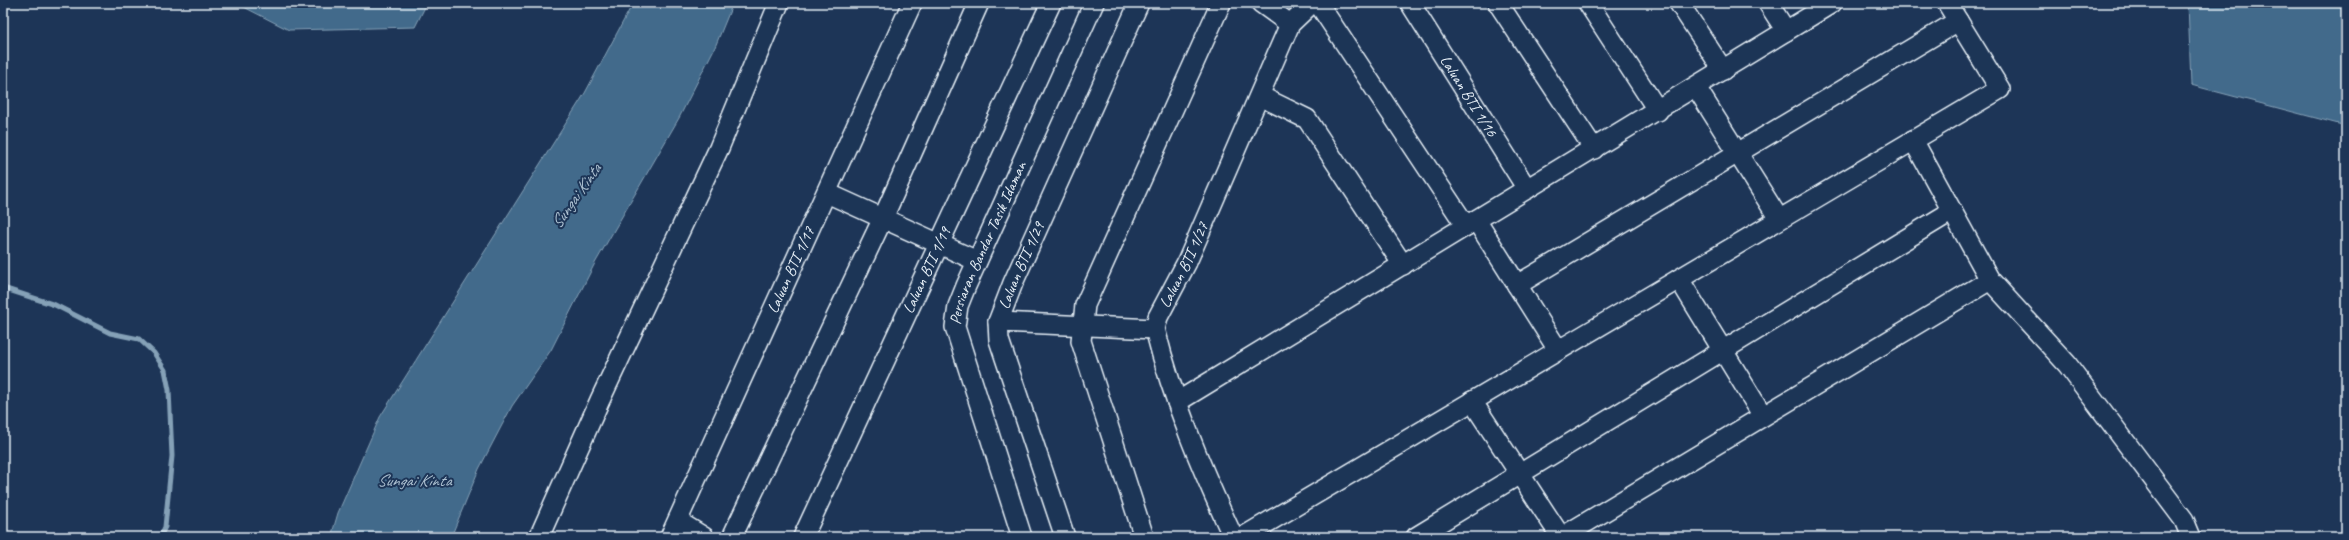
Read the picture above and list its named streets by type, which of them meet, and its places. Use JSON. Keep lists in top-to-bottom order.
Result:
{
  "streets": {
    "street": [
      "Laluan BTI 1/16",
      "Persiaran Bandar Tasik Idaman",
      "Laluan BTI 1/27",
      "Laluan BTI 1/29",
      "Laluan BTI 1/17",
      "Laluan BTI 1/19"
    ]
  },
  "water": ["Sungai Kinta"]
}
